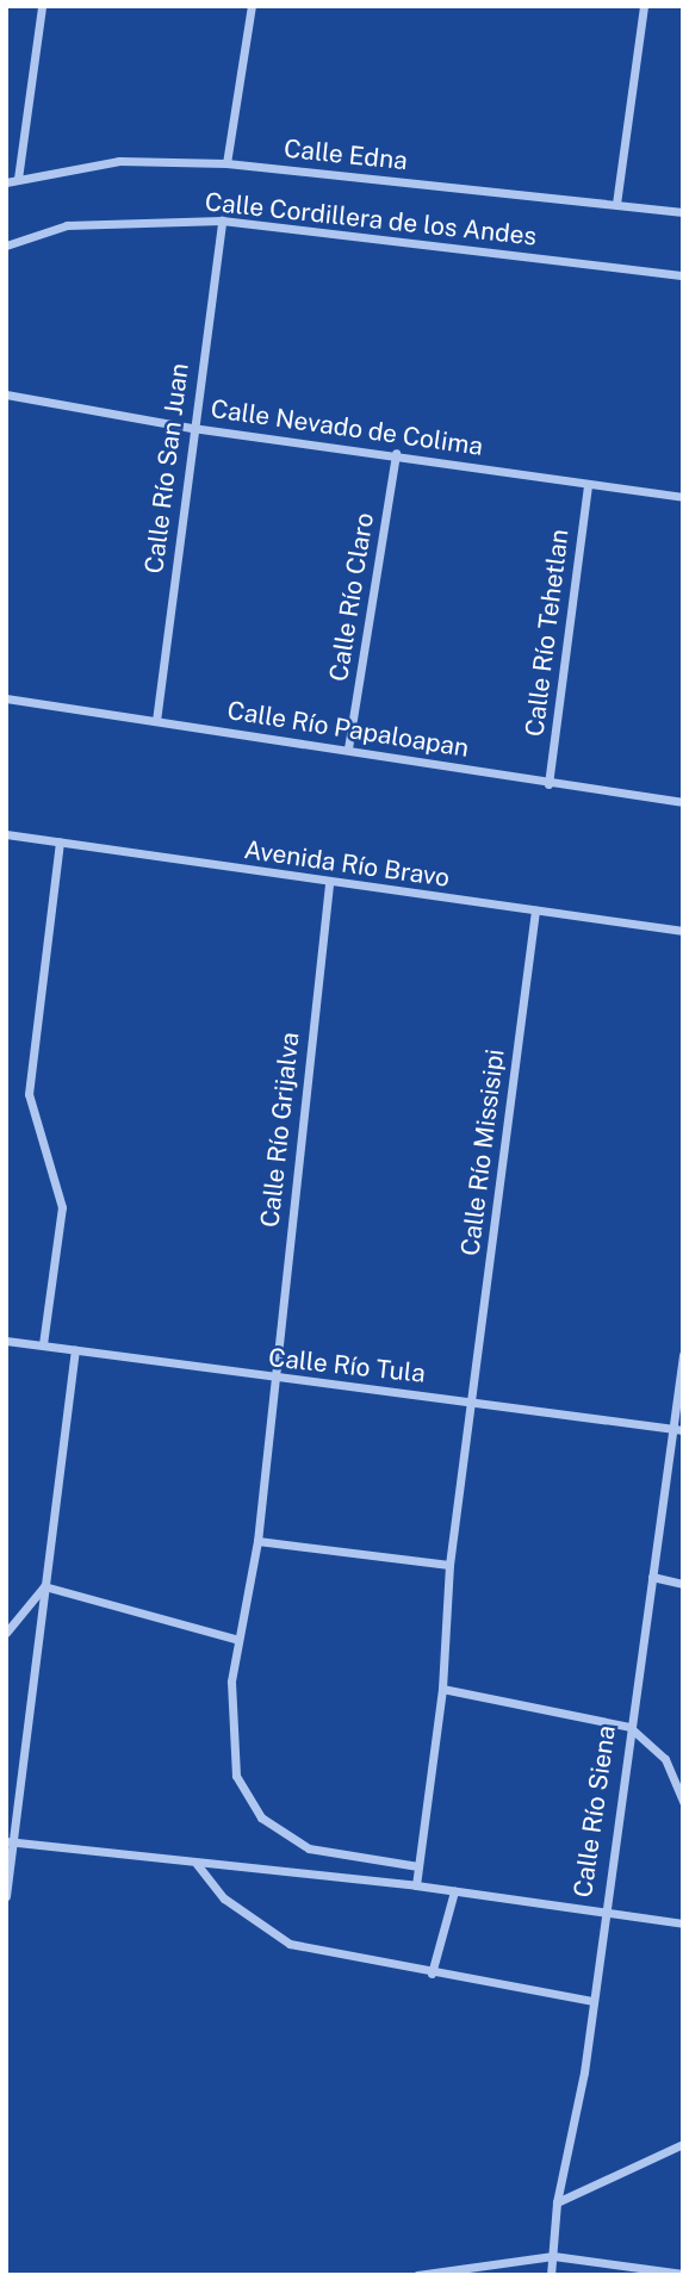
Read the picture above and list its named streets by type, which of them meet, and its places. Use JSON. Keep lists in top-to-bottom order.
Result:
{
  "streets": {
    "street": [
      "Calle Edna",
      "Calle Cordillera de los Andes",
      "Calle Nevado de Colima",
      "Calle Río San Juan",
      "Calle Río Claro",
      "Calle Río Tehetlan",
      "Calle Río Papaloapan",
      "Avenida Río Bravo",
      "Calle Río Grijalva",
      "Calle Río Missisipi",
      "Calle Río Tula",
      "Calle Río Siena"
    ]
  },
  "crossings": [
    ["Calle Cordillera de los Andes", "Calle Río San Juan"],
    ["Calle Nevado de Colima", "Calle Río San Juan"],
    ["Calle Nevado de Colima", "Calle Río Claro"],
    ["Calle Nevado de Colima", "Calle Río Tehetlan"],
    ["Calle Río San Juan", "Calle Río Papaloapan"],
    ["Calle Río Claro", "Calle Río Papaloapan"],
    ["Calle Río Tehetlan", "Calle Río Papaloapan"],
    ["Avenida Río Bravo", "Calle Río Grijalva"],
    ["Avenida Río Bravo", "Calle Río Missisipi"],
    ["Calle Río Grijalva", "Calle Río Missisipi"],
    ["Calle Río Grijalva", "Calle Río Tula"],
    ["Calle Río Missisipi", "Calle Río Tula"],
    ["Calle Río Tula", "Calle Río Siena"]
  ]
}
